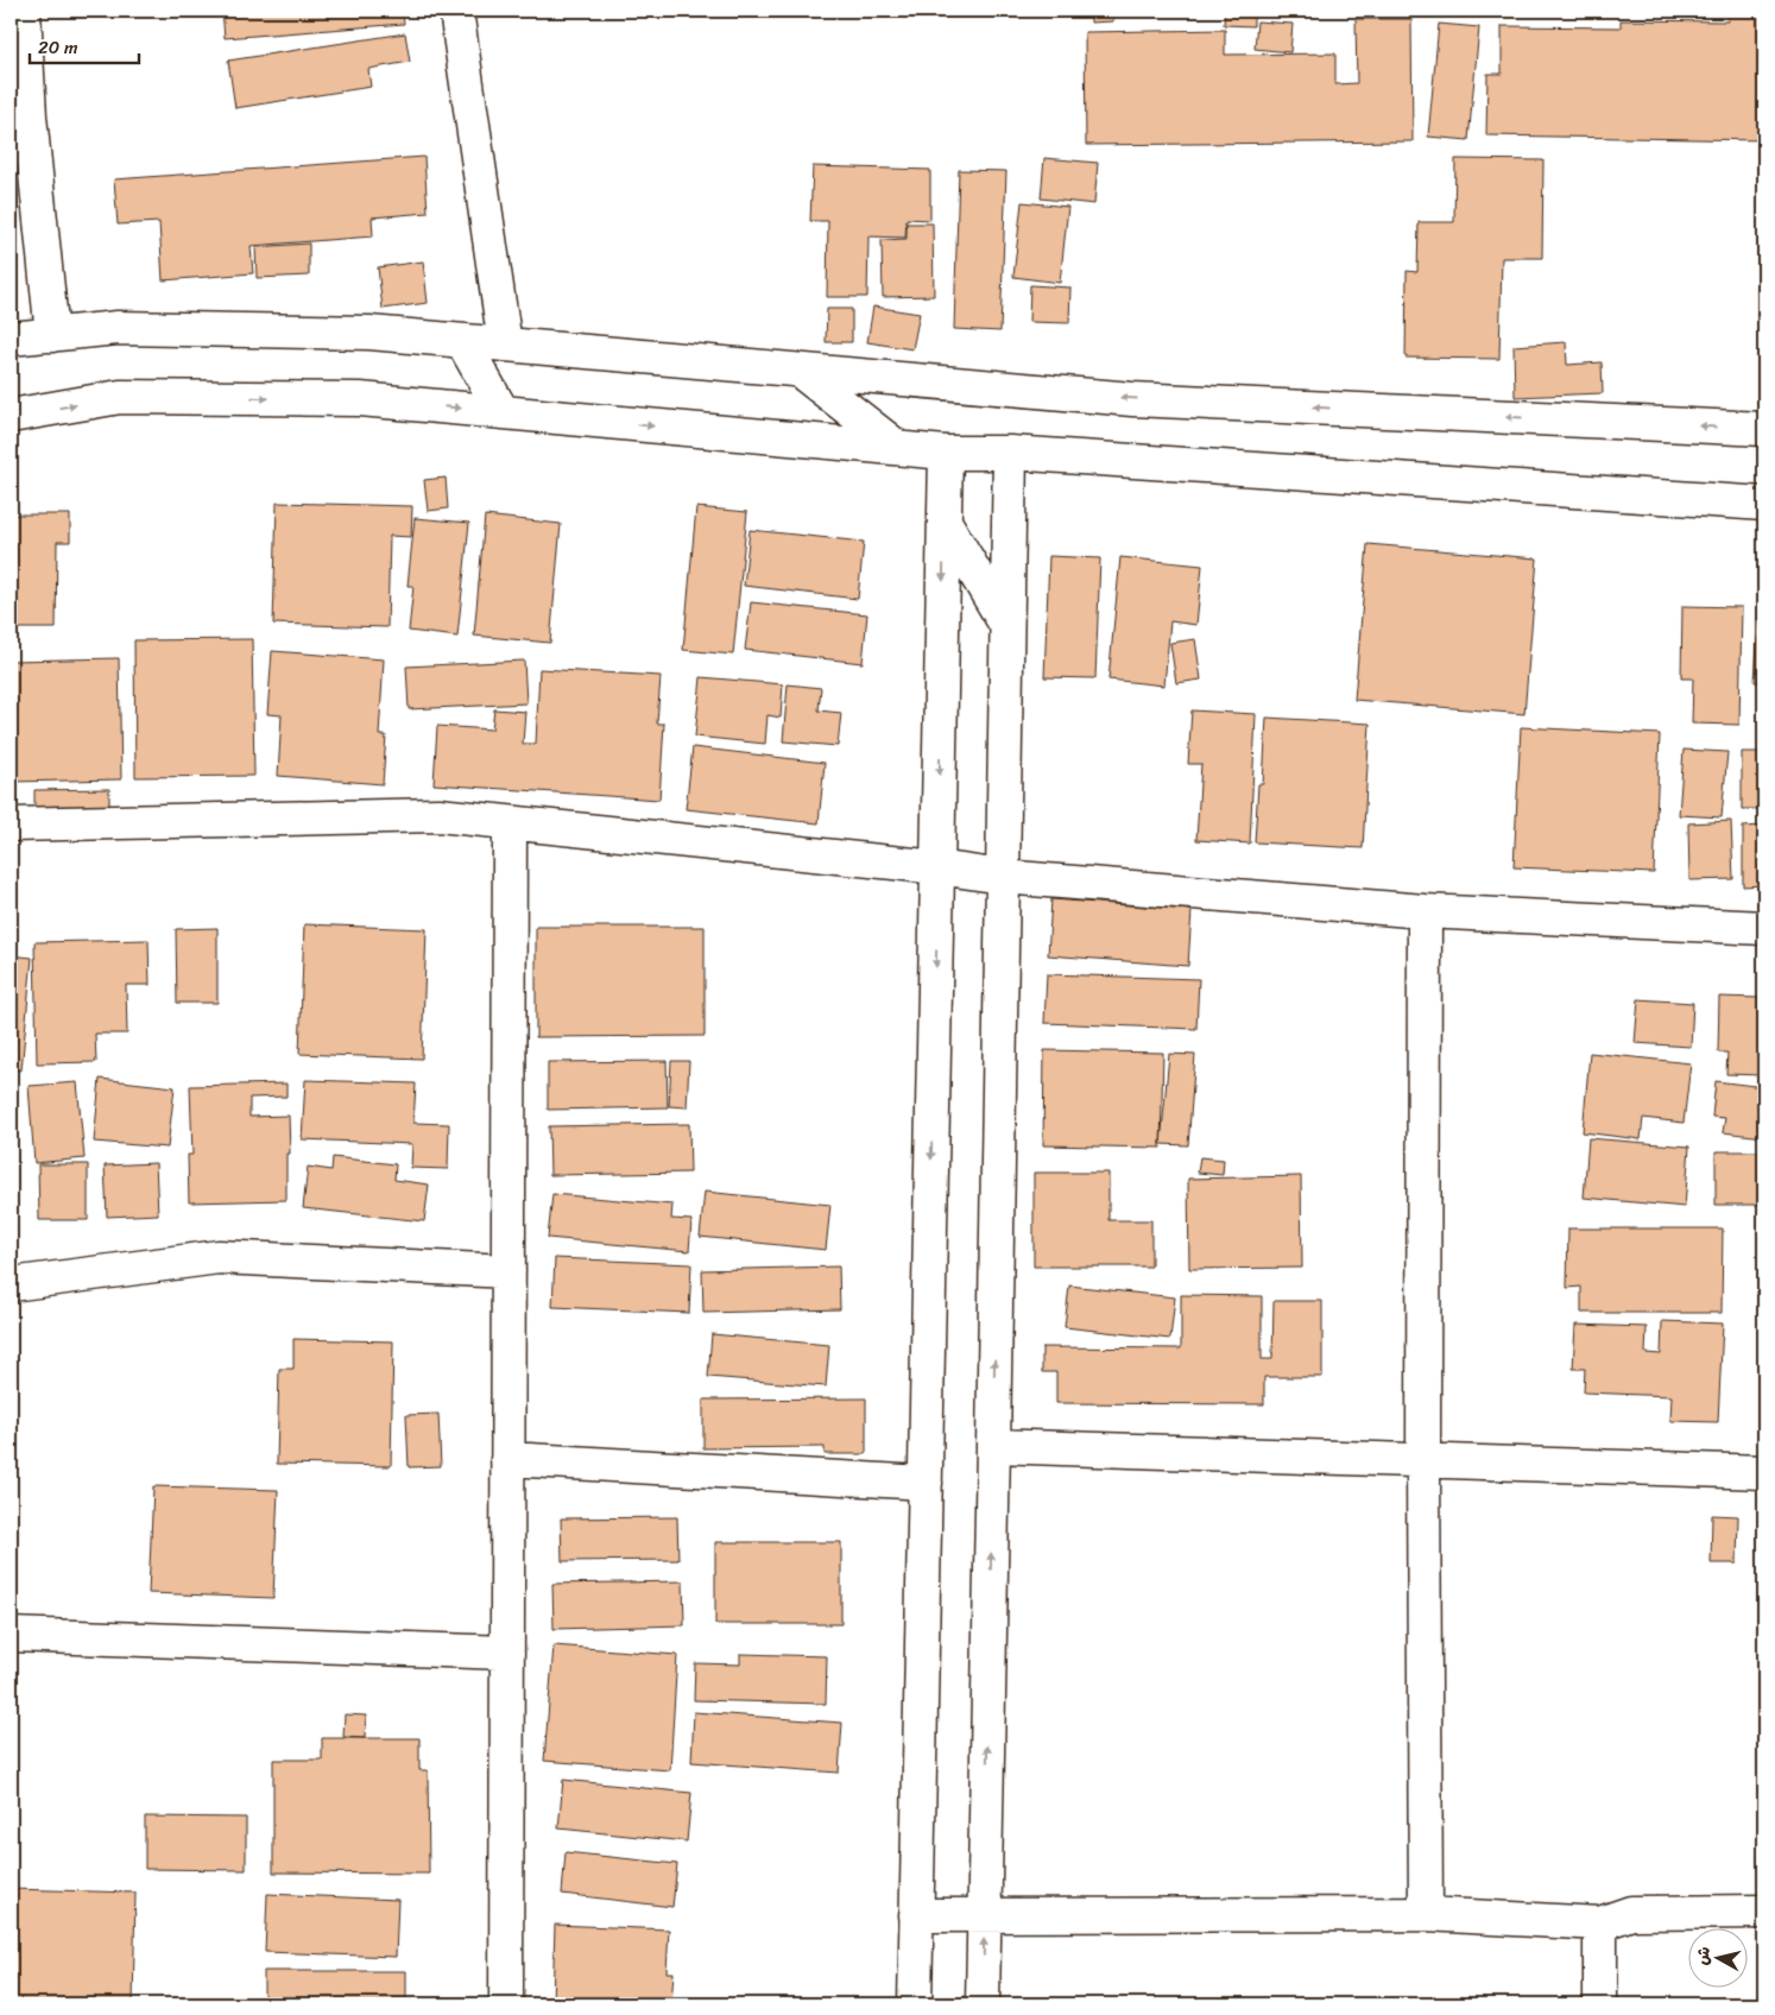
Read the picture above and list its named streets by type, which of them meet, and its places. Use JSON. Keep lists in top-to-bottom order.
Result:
{
  "scale_bar": "20 m",
  "north": "left"
}
